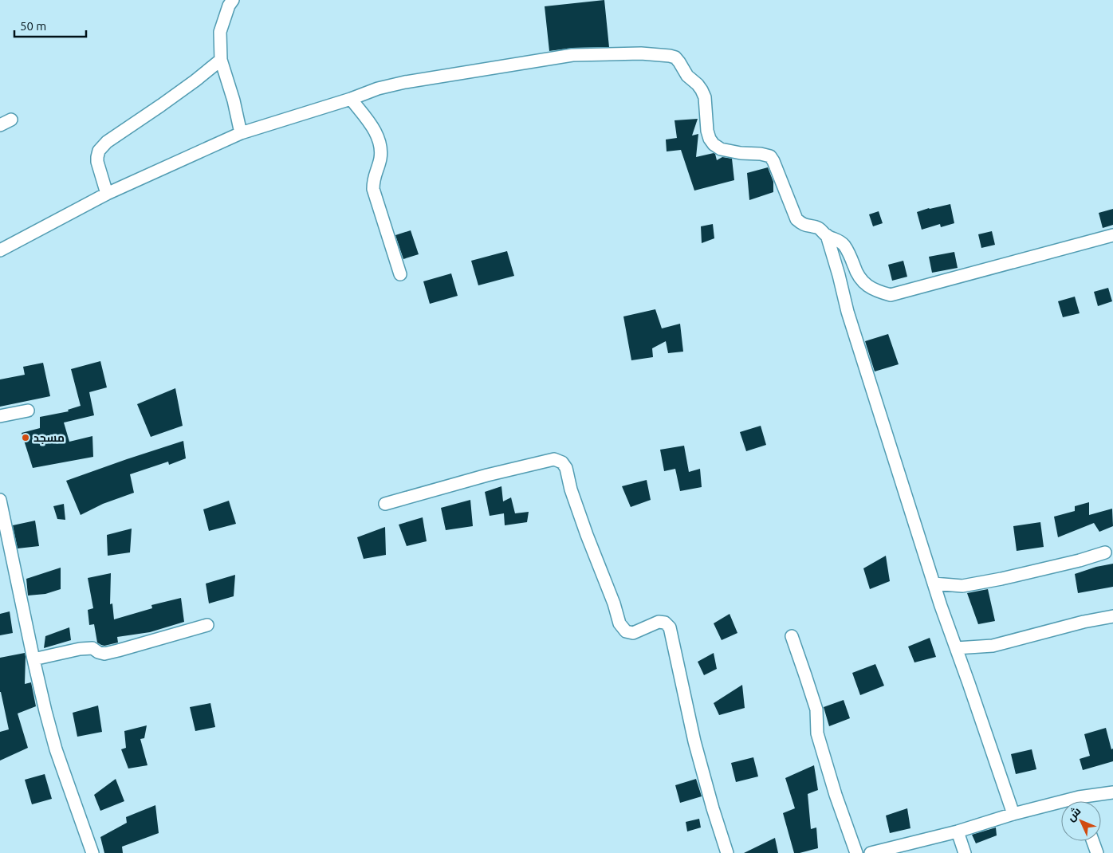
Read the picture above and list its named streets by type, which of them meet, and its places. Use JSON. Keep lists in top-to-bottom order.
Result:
{
  "places": ["مسجد"],
  "scale_bar": "50 m",
  "north": "top left"
}
